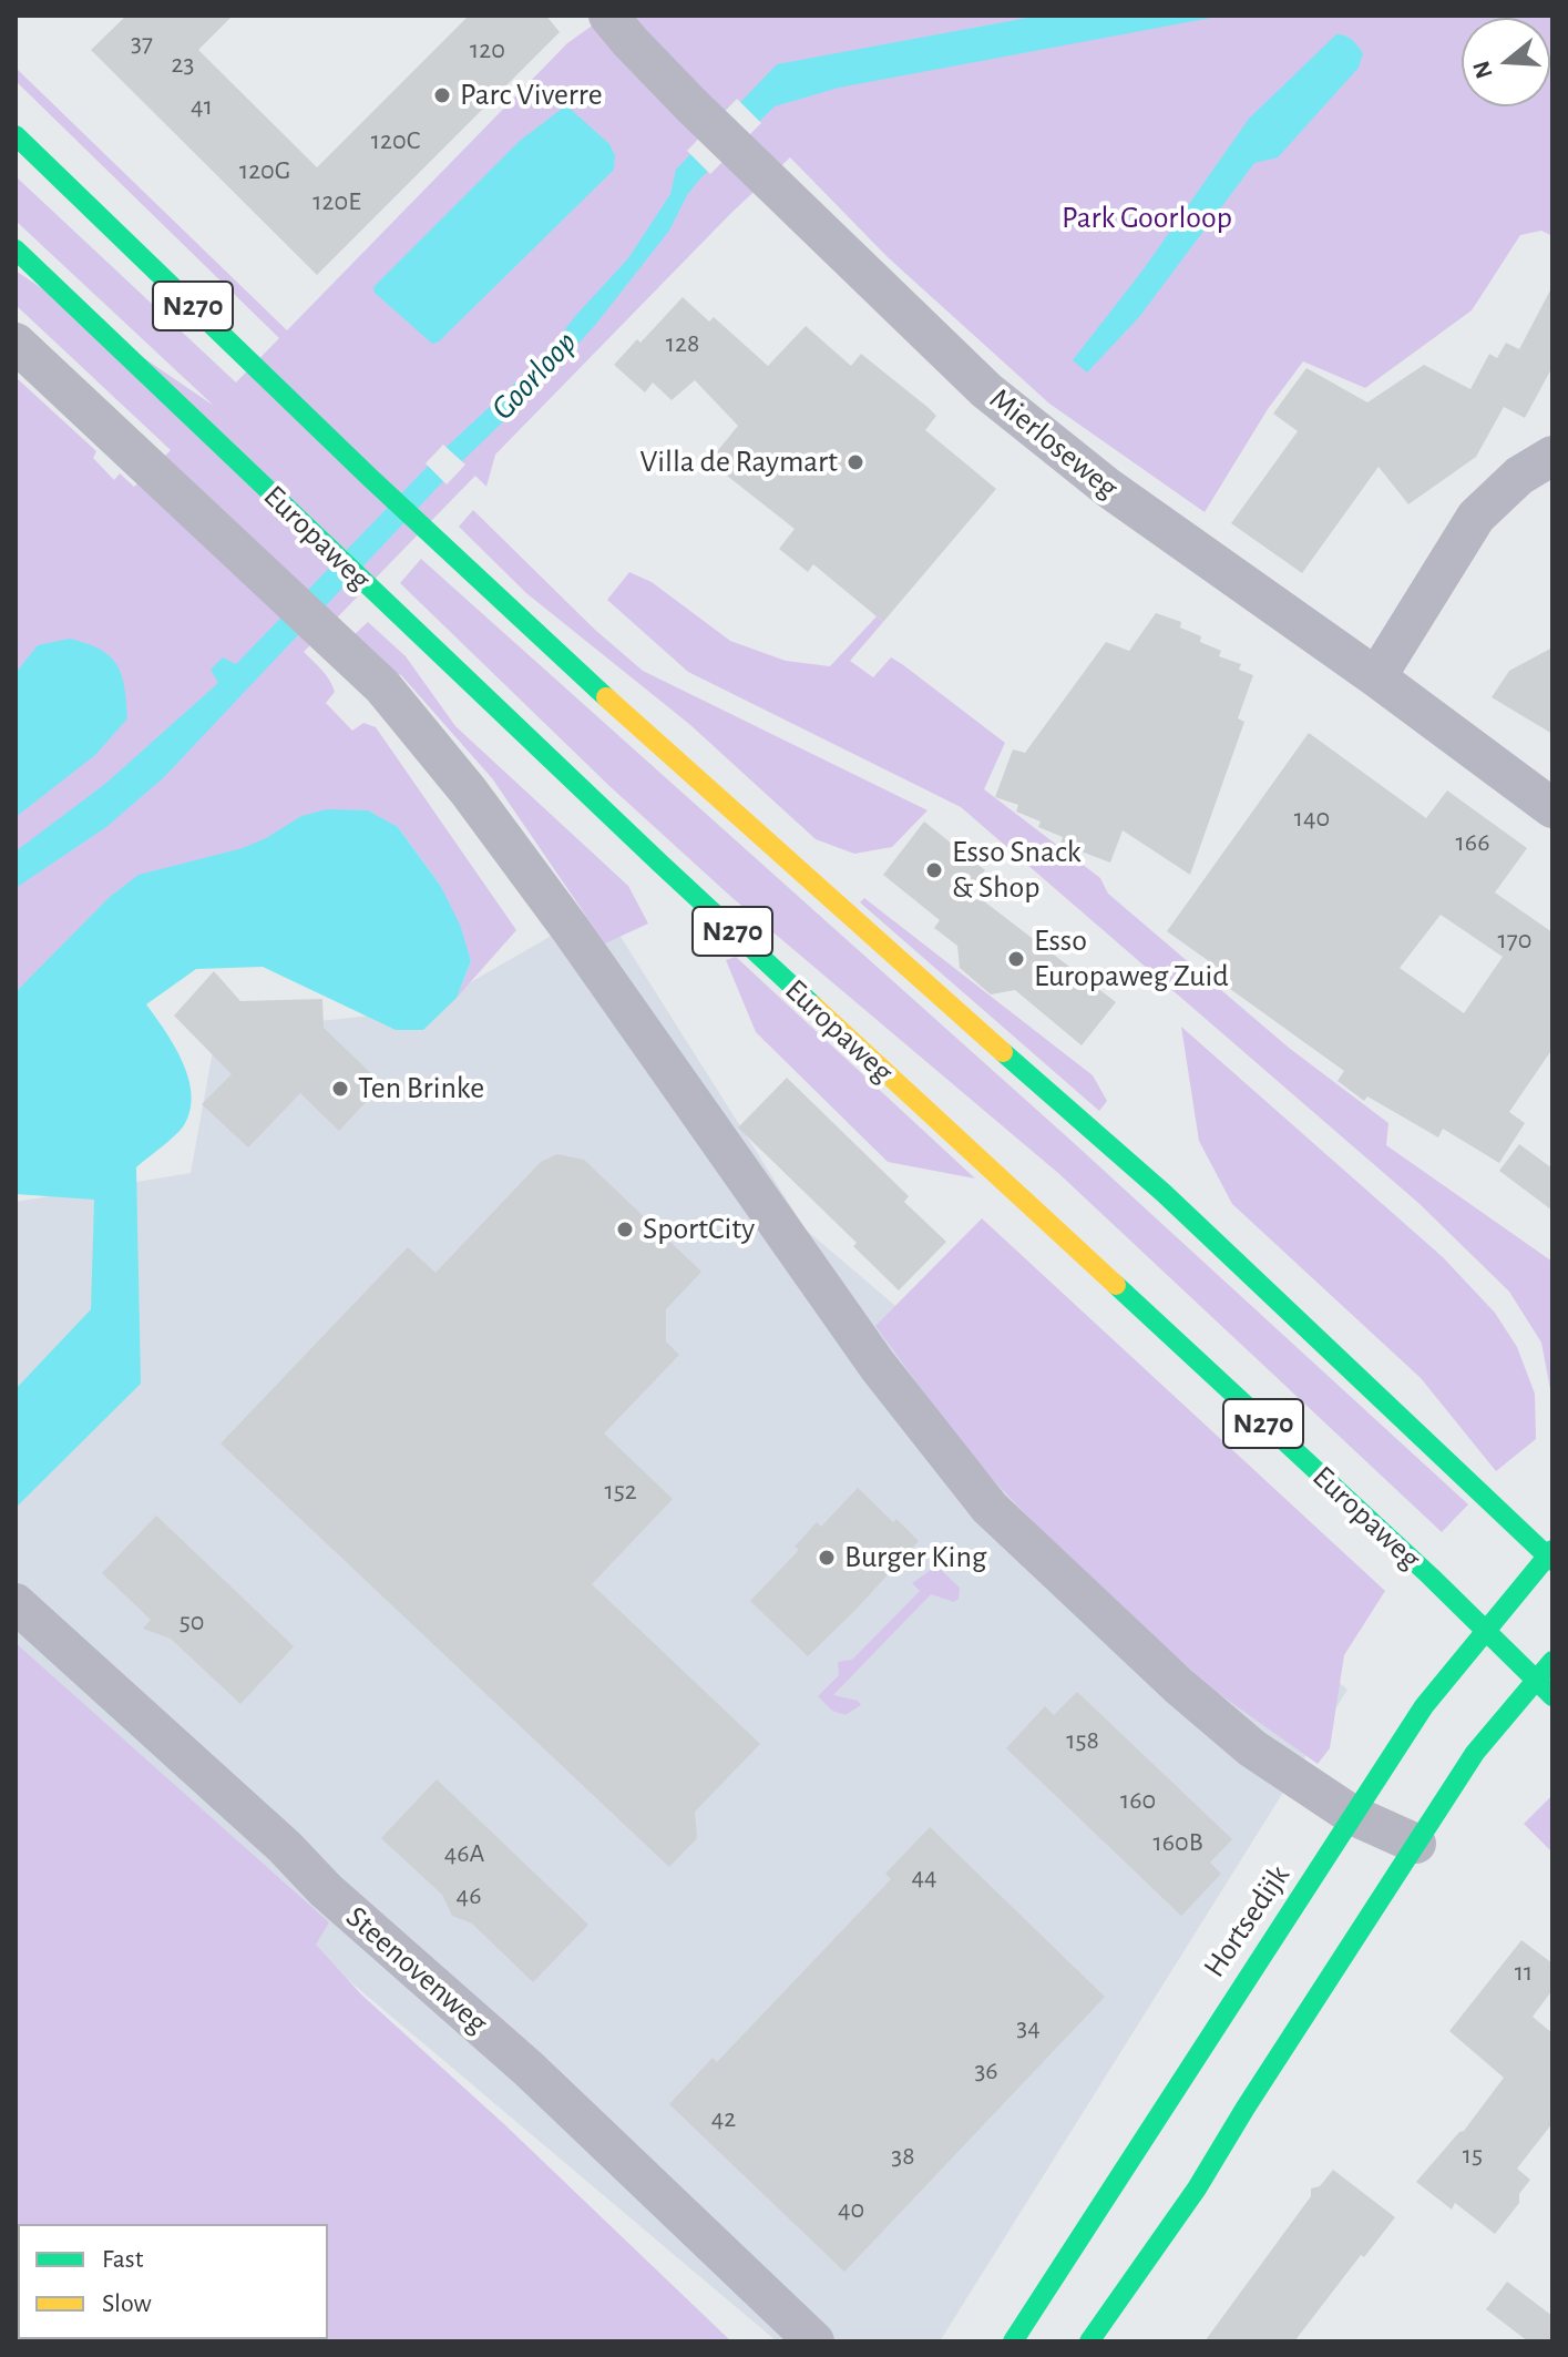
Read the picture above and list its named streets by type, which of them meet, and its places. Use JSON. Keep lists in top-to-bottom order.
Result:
{
  "streets": {
    "main road": ["N270", "Europaweg", "Hortsedijk"],
    "street": ["Mierloseweg", "Steenovenweg"]
  },
  "crossings": [
    ["N270", "Hortsedijk"],
    ["Europaweg", "Hortsedijk"]
  ],
  "water": ["Goorloop"],
  "parks": ["Park Goorloop"],
  "places": [
    "Parc Viverre",
    "Villa de Raymart",
    "Esso Snack & Shop",
    "Esso Europaweg Zuid",
    "Ten Brinke",
    "SportCity",
    "Burger King"
  ],
  "house_numbers": [
    "37",
    "120",
    "23",
    "41",
    "120C",
    "120G",
    "120E",
    "128",
    "140",
    "166",
    "170",
    "152",
    "50",
    "158",
    "160",
    "160B",
    "46A",
    "44",
    "46",
    "11",
    "34",
    "36",
    "42",
    "15",
    "38",
    "40"
  ],
  "legend": ["Fast", "Slow"],
  "north": "left"
}
